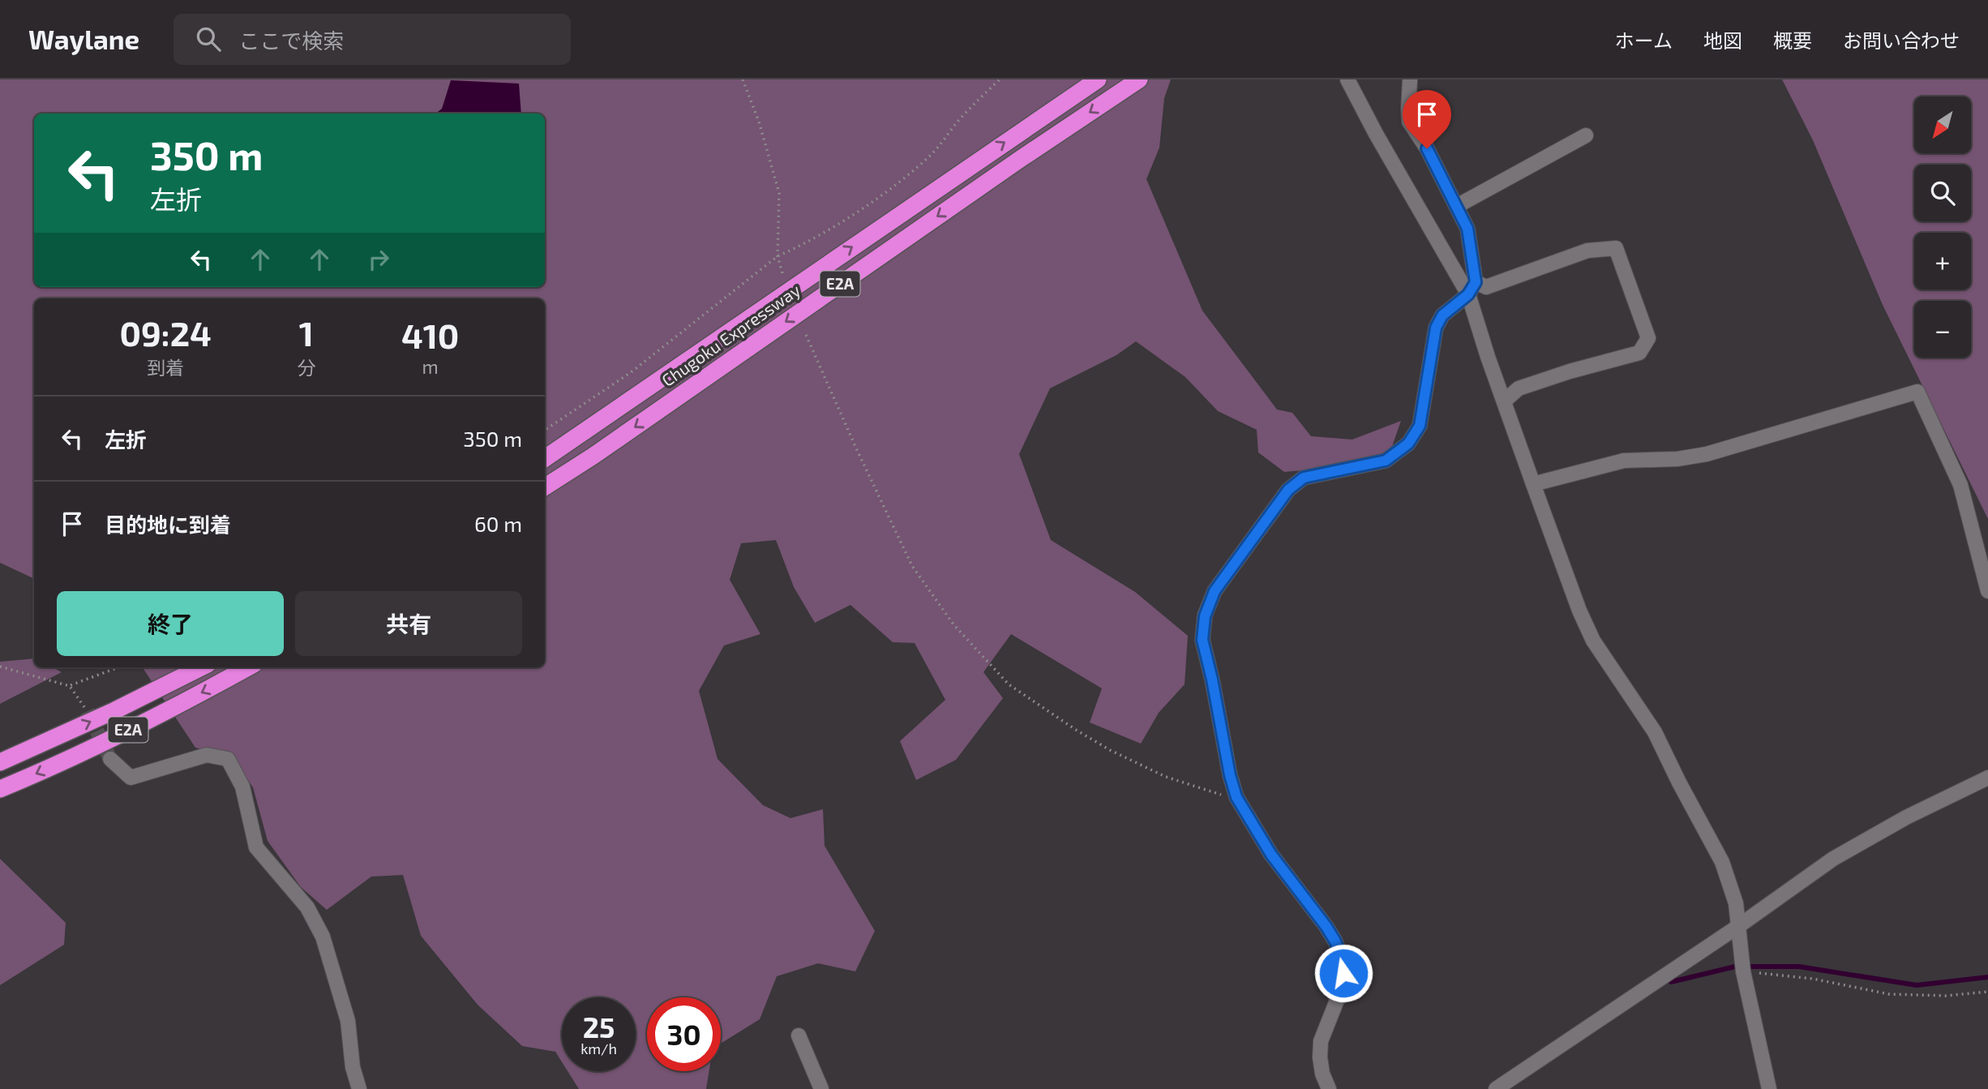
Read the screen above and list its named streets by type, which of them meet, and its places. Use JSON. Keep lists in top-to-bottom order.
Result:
{
  "streets": {
    "highway": ["E2A", "Chugoku Expressway"]
  },
  "north": "bottom left",
  "page": {
    "header": "Waylane",
    "search": "ここで検索",
    "nav": [
      "ホーム",
      "地図",
      "概要",
      "お問い合わせ"
    ],
    "map_buttons": ["+", "−"],
    "turn": ["350 m", "左折"],
    "eta": [
      "09:24",
      "到着",
      "1",
      "分",
      "410",
      "m"
    ],
    "list": [
      {
        "name": "左折",
        "value": "350 m"
      },
      {
        "name": "目的地に到着",
        "value": "60 m"
      }
    ],
    "buttons": ["終了", "共有"],
    "speed": "25 km/h",
    "limit": "30"
  }
}
